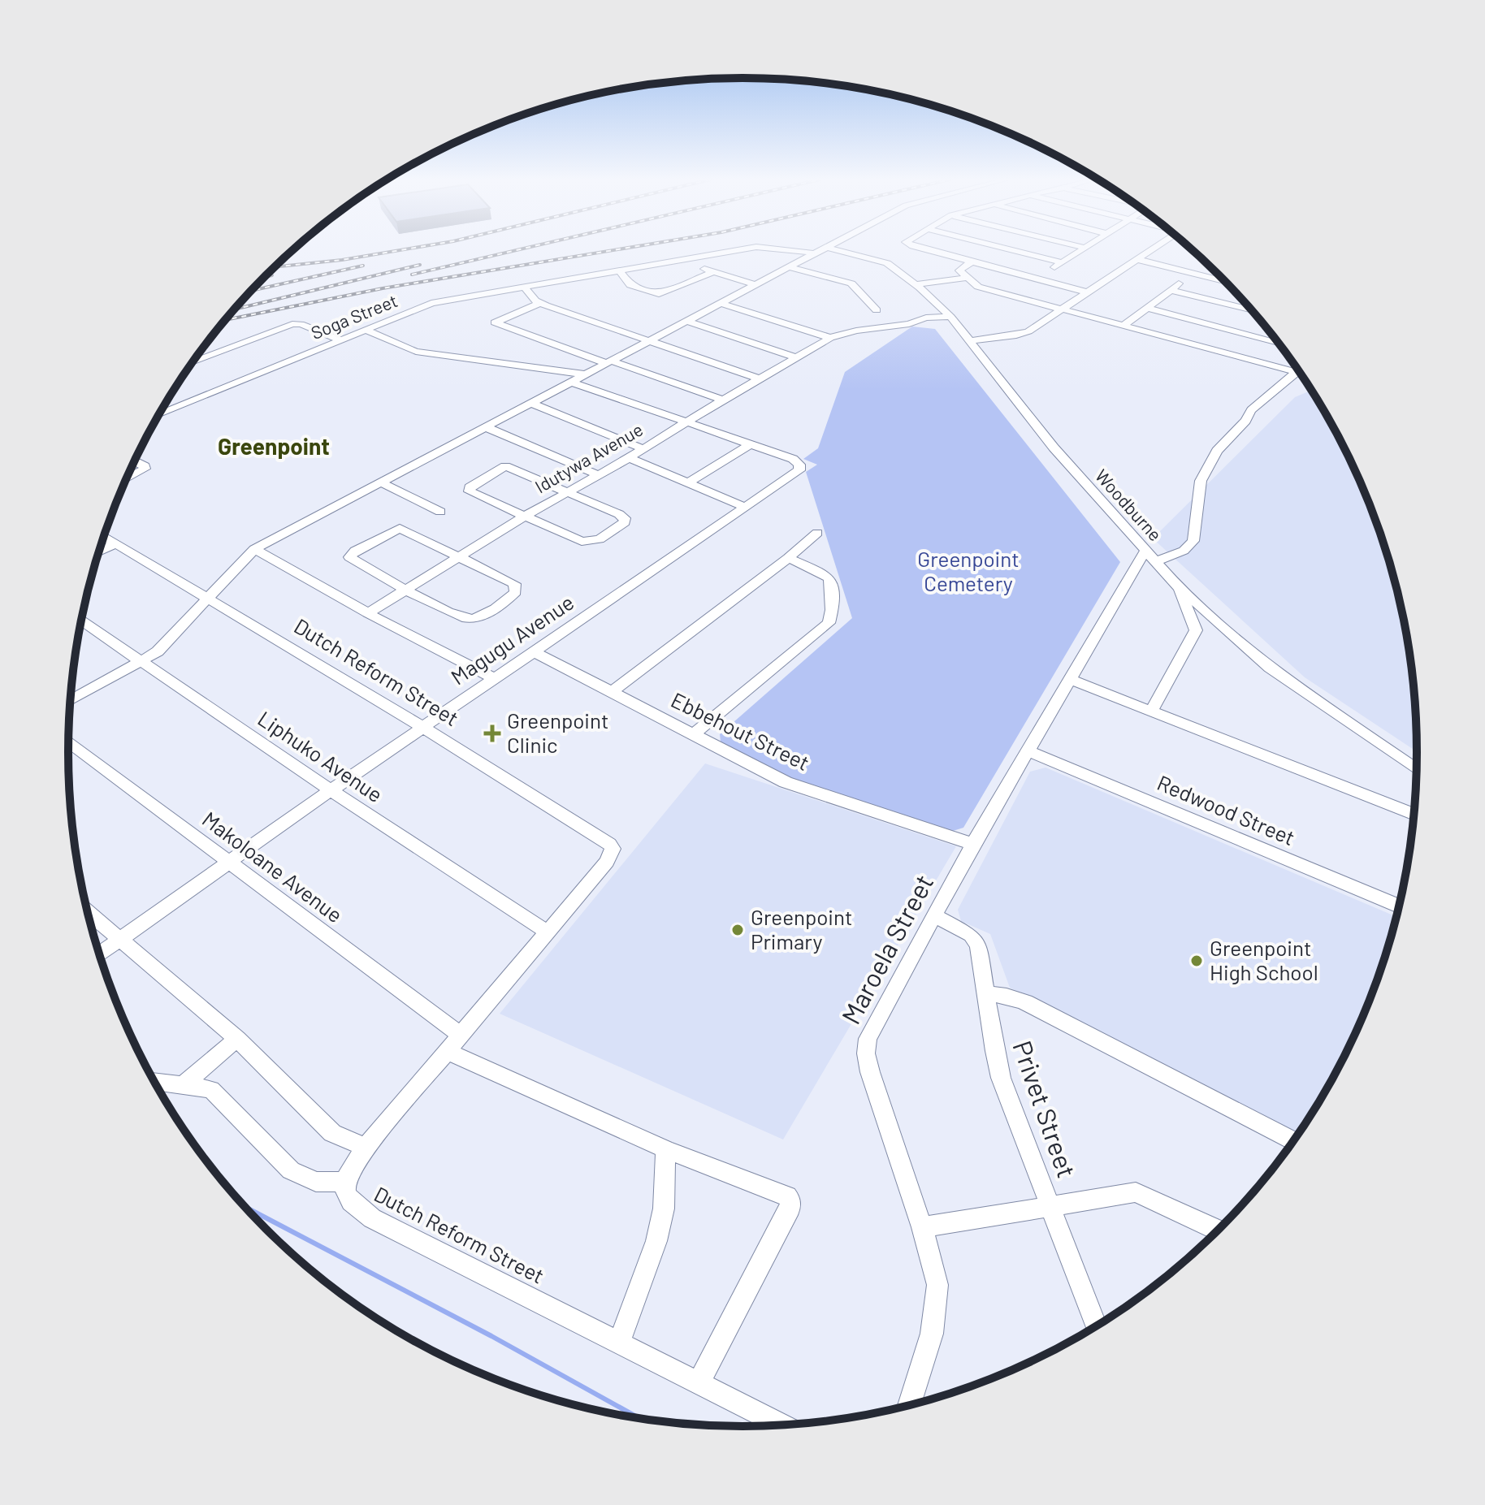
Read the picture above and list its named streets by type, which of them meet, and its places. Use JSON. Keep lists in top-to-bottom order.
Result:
{
  "streets": {
    "street": [
      "Soga Street",
      "Idutywa Avenue",
      "Woodburne",
      "Magugu Avenue",
      "Dutch Reform Street",
      "Ebbehout Street",
      "Liphuko Avenue",
      "Redwood Street",
      "Makoloane Avenue",
      "Maroela Street",
      "Privet Street"
    ]
  },
  "crossings": [
    ["Idutywa Avenue", "Woodburne"],
    ["Woodburne", "Maroela Street"],
    ["Magugu Avenue", "Dutch Reform Street"],
    ["Magugu Avenue", "Ebbehout Street"],
    ["Magugu Avenue", "Liphuko Avenue"],
    ["Magugu Avenue", "Makoloane Avenue"],
    ["Dutch Reform Street", "Liphuko Avenue"],
    ["Dutch Reform Street", "Makoloane Avenue"],
    ["Ebbehout Street", "Maroela Street"],
    ["Redwood Street", "Maroela Street"],
    ["Maroela Street", "Privet Street"]
  ],
  "districts": ["Greenpoint"],
  "parks": ["Greenpoint Cemetery"],
  "places": {
    "health": ["Greenpoint Clinic"],
    "other": ["Greenpoint Primary", "Greenpoint High School"]
  }
}
